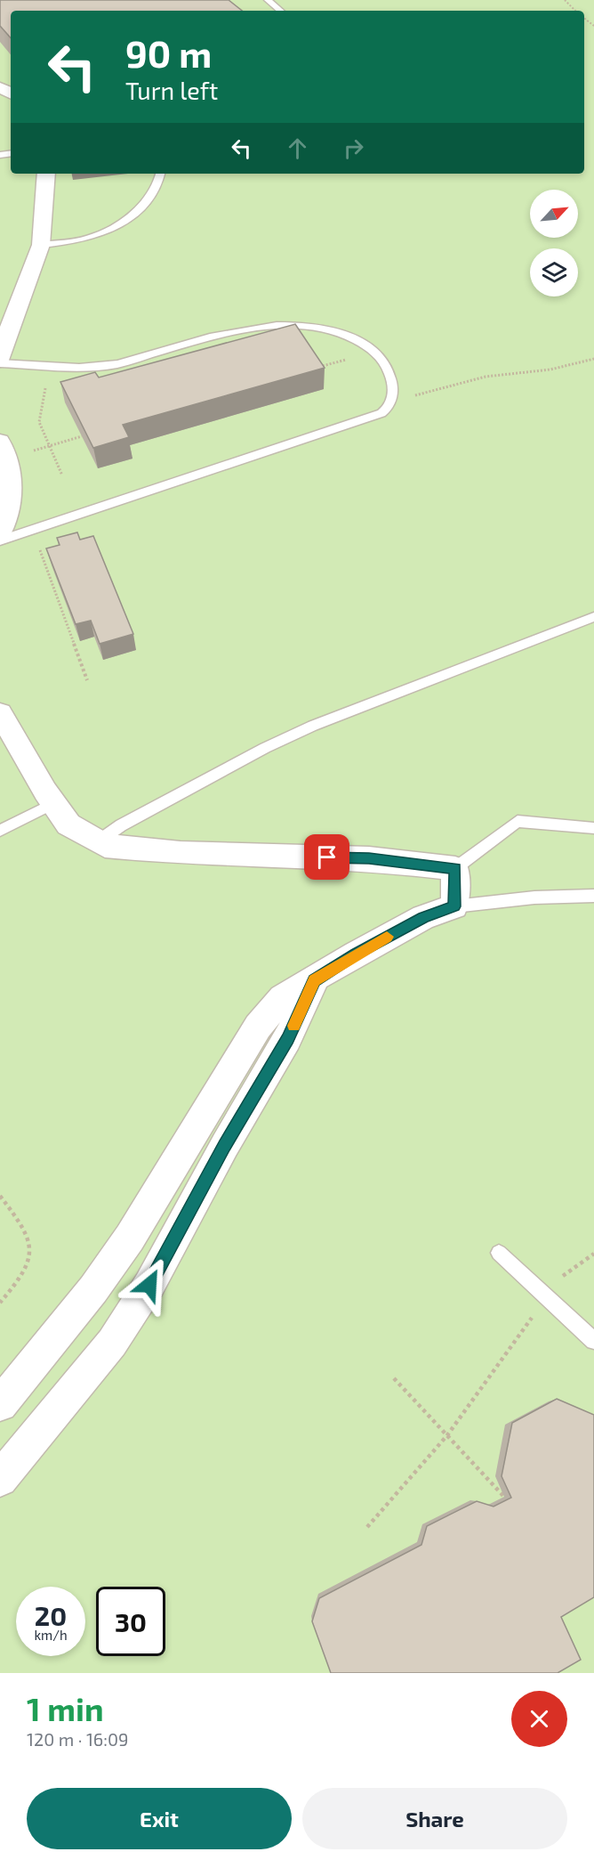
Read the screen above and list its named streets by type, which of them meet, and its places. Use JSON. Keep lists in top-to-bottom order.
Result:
{
  "north": "top right",
  "page": {
    "turn": ["90 m", "Turn left"],
    "speed": "20 km/h",
    "limit": "30",
    "heading": ["1 min", "120 m · 16:09"],
    "buttons": ["Exit", "Share"]
  }
}
